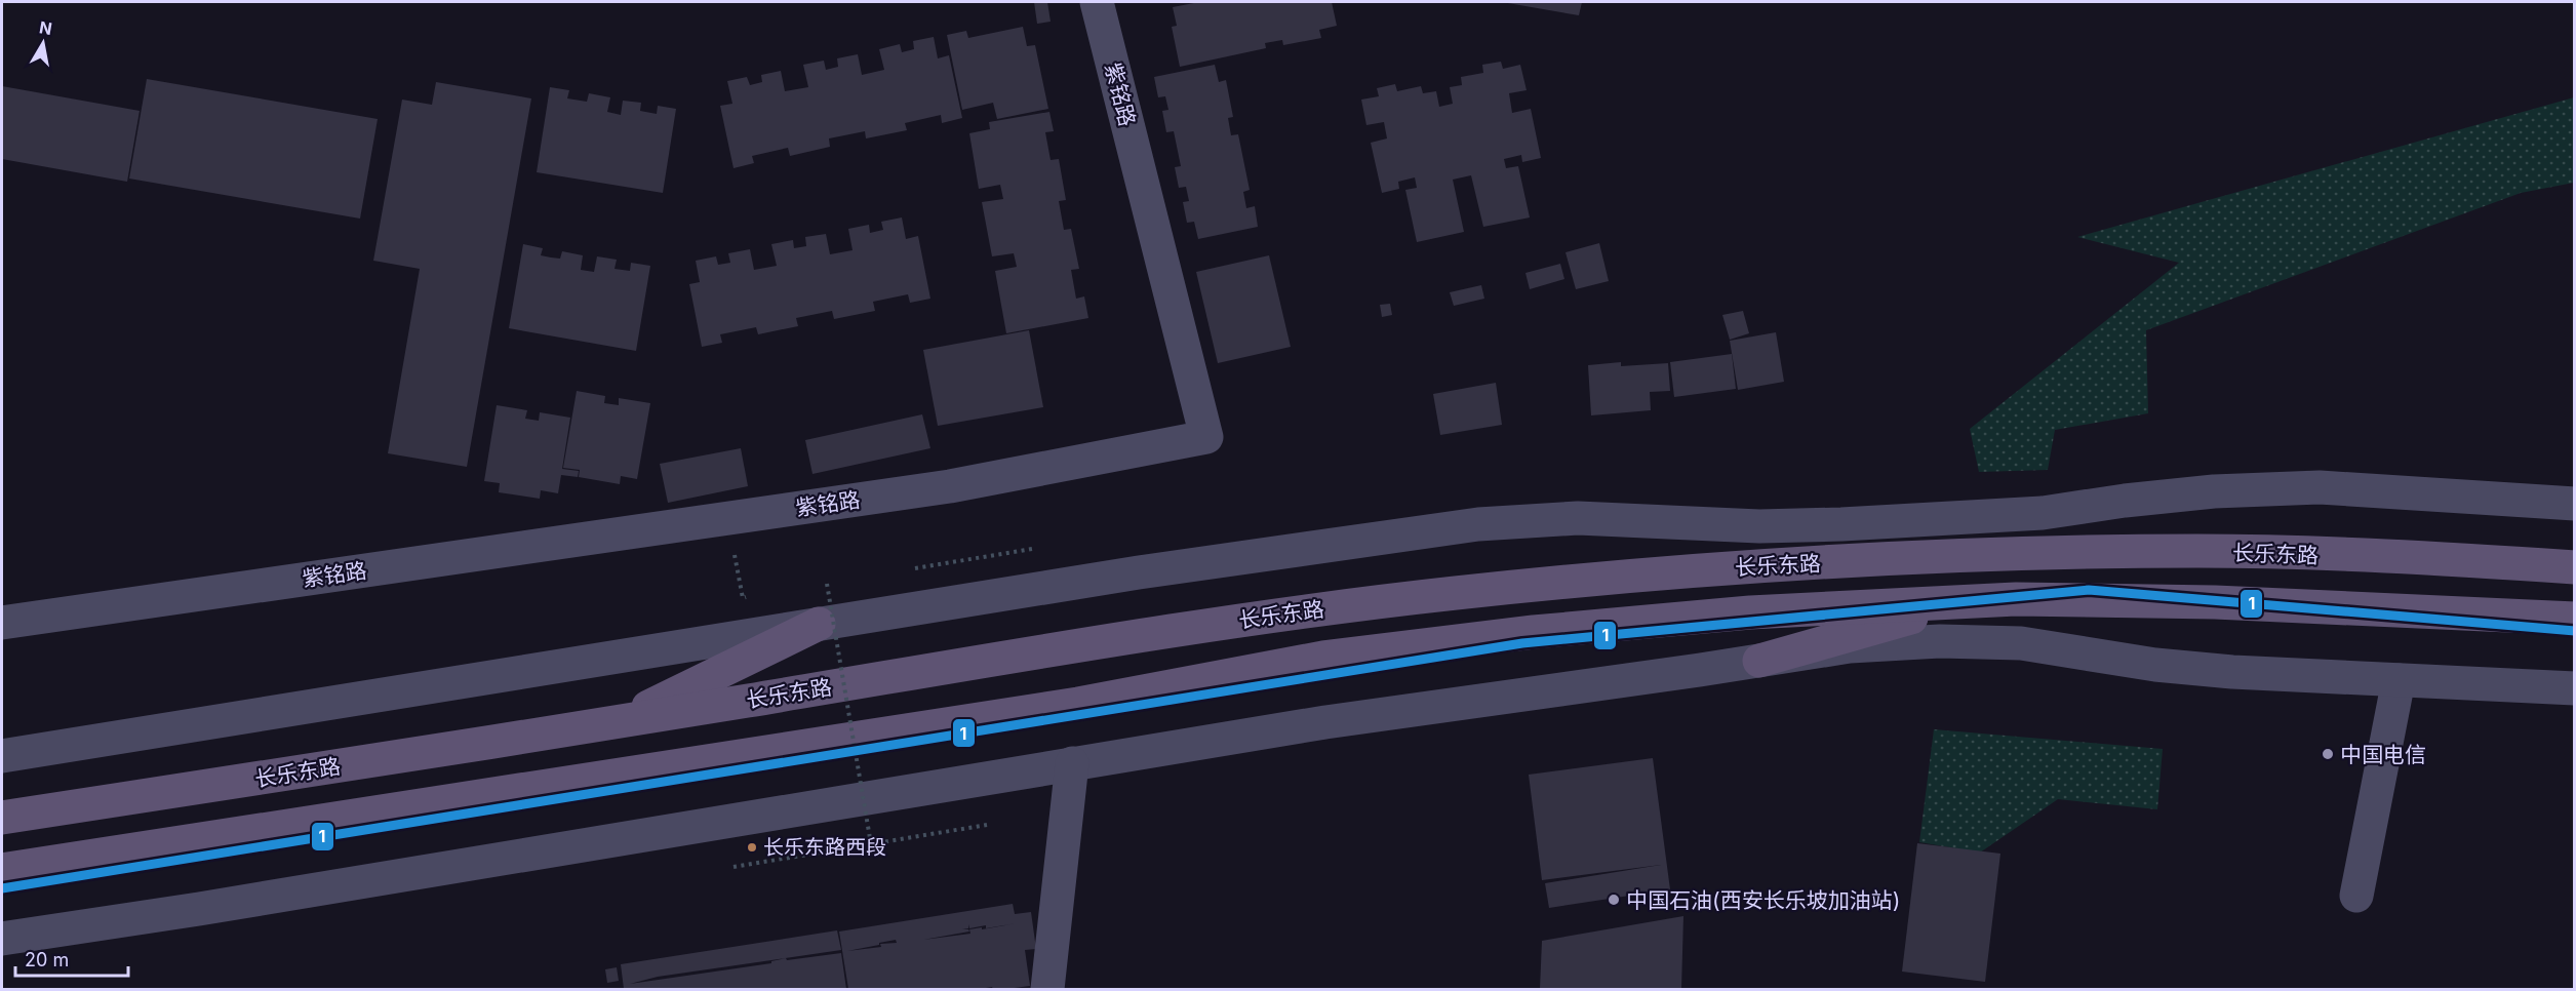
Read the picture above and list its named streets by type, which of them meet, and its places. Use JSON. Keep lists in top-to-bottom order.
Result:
{
  "streets": {
    "main road": ["长乐东路"],
    "street": ["紫铭路"]
  },
  "places": ["中国电信", "长乐东路西段", "中国石油(西安长乐坡加油站)"],
  "lines": ["transit line 1"],
  "scale_bar": "20 m",
  "north": "top"
}
